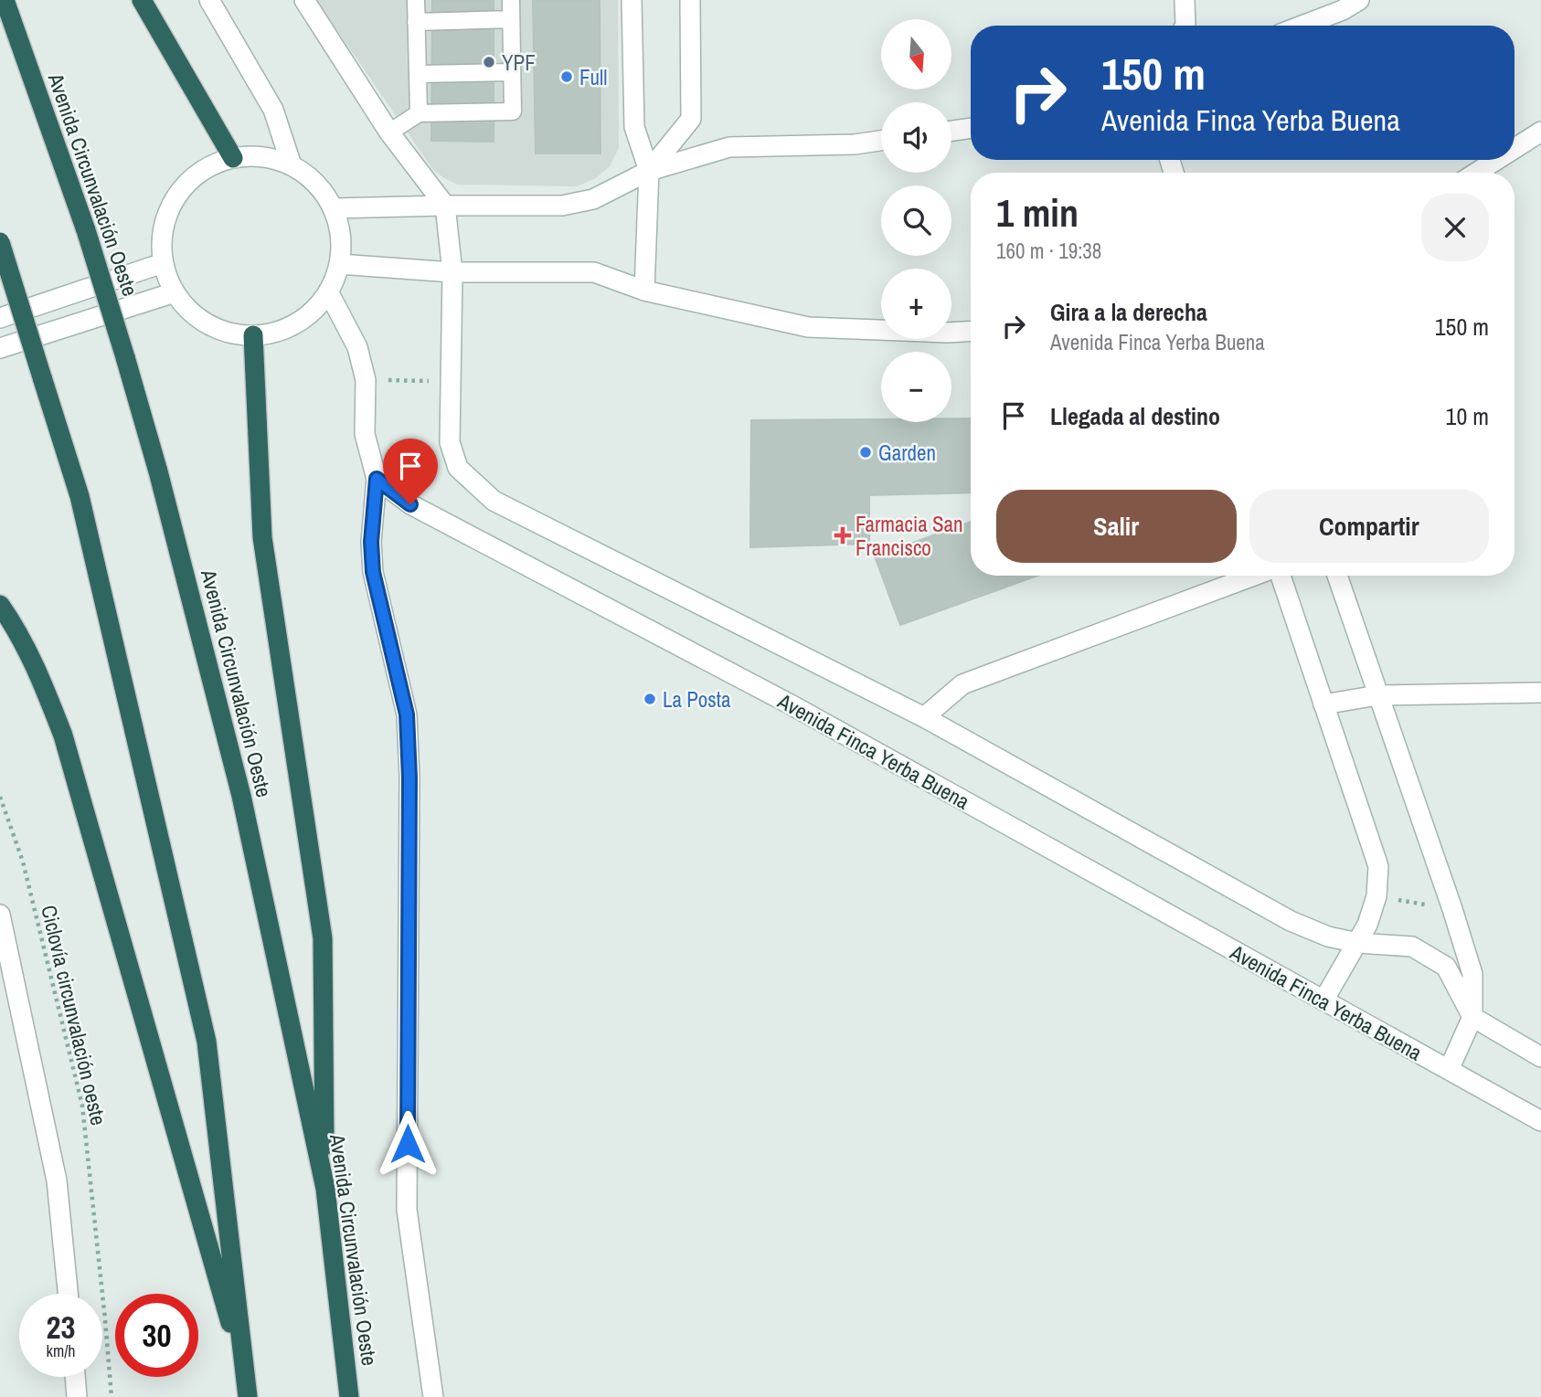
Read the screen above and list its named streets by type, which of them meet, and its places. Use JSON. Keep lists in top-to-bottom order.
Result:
{
  "streets": {
    "highway": ["Avenida Circunvalación Oeste"],
    "street": ["Avenida Finca Yerba Buena"],
    "path": ["Ciclovía circunvalación oeste"]
  },
  "places": {
    "other": [
      "YPF",
      "Full",
      "Garden",
      "La Posta"
    ],
    "health": ["Farmacia San Francisco"]
  },
  "north": "bottom",
  "page": {
    "map_buttons": ["+", "−"],
    "turn": ["150 m", "Avenida Finca Yerba Buena"],
    "heading": ["1 min", "160 m · 19:38"],
    "list": [
      {
        "name": "Gira a la derecha",
        "note": "Avenida Finca Yerba Buena",
        "value": "150 m"
      },
      {
        "name": "Llegada al destino",
        "value": "10 m"
      }
    ],
    "buttons": ["Salir", "Compartir"],
    "speed": "23 km/h",
    "limit": "30"
  }
}
